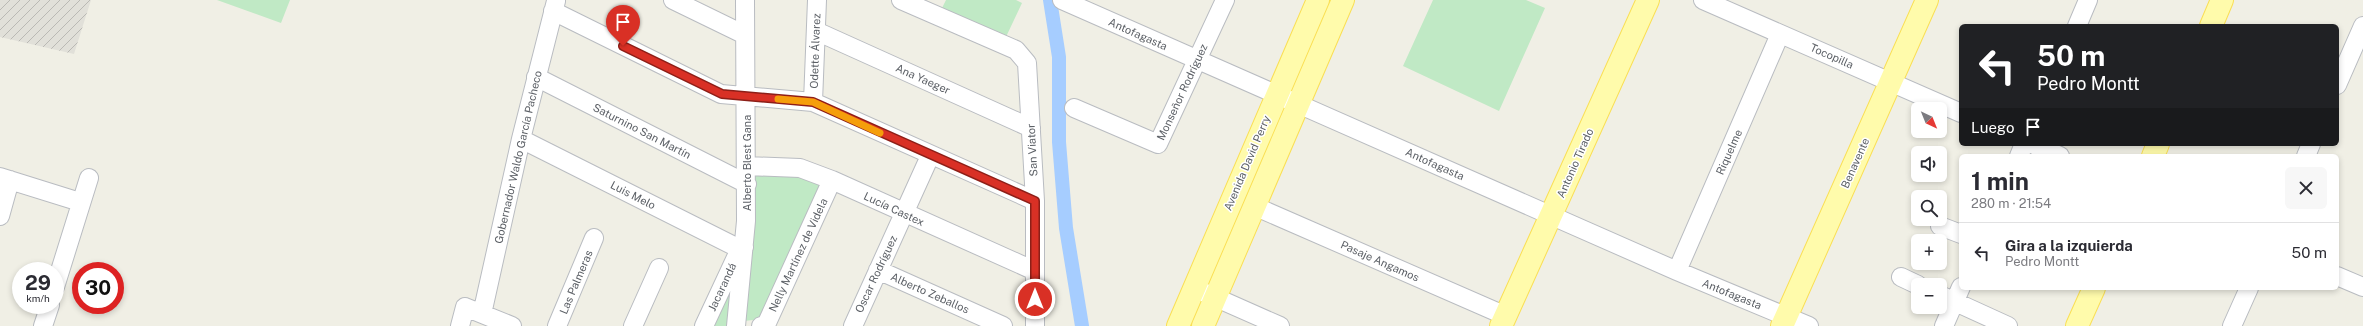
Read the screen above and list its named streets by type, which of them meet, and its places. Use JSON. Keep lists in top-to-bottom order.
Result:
{
  "streets": {
    "main road": ["Avenida David Perry", "Antonio Tirado", "Benavente"],
    "street": [
      "Antofagasta",
      "Odette Álvarez",
      "Tocopilla",
      "Ana Yaeger",
      "Monseñor Rodríguez",
      "Saturnino San Martín",
      "San Viator",
      "Riquelme",
      "Gobernador Waldo García Pacheco",
      "Alberto Blest Gana",
      "Luis Melo",
      "Lucía Castex",
      "Nelly Martínez de Videla",
      "Pasaje Angamos",
      "Oscar Rodríguez",
      "Las Palmeras",
      "Jacarandá",
      "Alberto Zeballos"
    ]
  },
  "crossings": [
    ["Antofagasta", "Monseñor Rodríguez"],
    ["Antofagasta", "Riquelme"],
    ["Antofagasta", "Avenida David Perry"],
    ["Antofagasta", "Antonio Tirado"],
    ["Antofagasta", "Benavente"],
    ["Odette Álvarez", "Ana Yaeger"],
    ["Tocopilla", "Riquelme"],
    ["Tocopilla", "Benavente"],
    ["Ana Yaeger", "San Viator"],
    ["Saturnino San Martín", "Gobernador Waldo García Pacheco"],
    ["Saturnino San Martín", "Alberto Blest Gana"],
    ["San Viator", "Lucía Castex"],
    ["Gobernador Waldo García Pacheco", "Luis Melo"],
    ["Alberto Blest Gana", "Luis Melo"],
    ["Alberto Blest Gana", "Lucía Castex"],
    ["Alberto Blest Gana", "Jacarandá"],
    ["Avenida David Perry", "Pasaje Angamos"],
    ["Antonio Tirado", "Pasaje Angamos"],
    ["Luis Melo", "Jacarandá"],
    ["Lucía Castex", "Nelly Martínez de Videla"],
    ["Lucía Castex", "Oscar Rodríguez"],
    ["Oscar Rodríguez", "Alberto Zeballos"]
  ],
  "north": "bottom right",
  "page": {
    "turn": ["50 m", "Pedro Montt"],
    "map_buttons": ["+", "−"],
    "then": "Luego",
    "heading": ["1 min", "280 m · 21:54"],
    "list": [
      {
        "name": "Gira a la izquierda",
        "note": "Pedro Montt",
        "value": "50 m"
      }
    ],
    "speed": "29 km/h",
    "limit": "30"
  }
}
